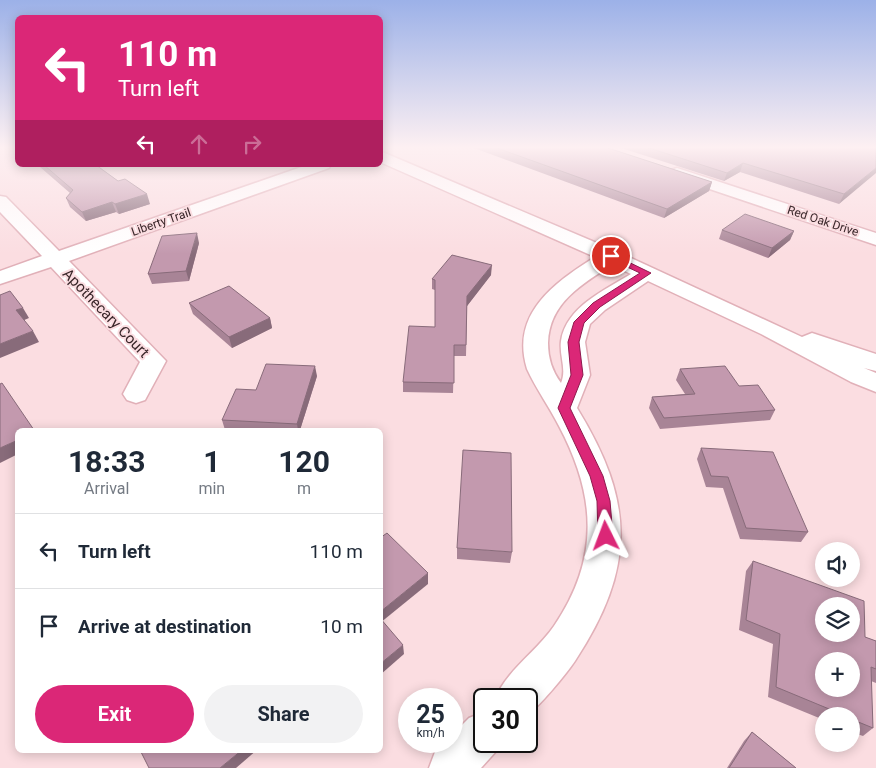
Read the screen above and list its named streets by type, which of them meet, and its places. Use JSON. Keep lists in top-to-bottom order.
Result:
{
  "streets": {
    "street": ["Red Oak Drive", "Liberty Trail", "Apothecary Court"]
  },
  "crossings": [
    ["Liberty Trail", "Apothecary Court"]
  ],
  "page": {
    "turn": ["110 m", "Turn left"],
    "eta": [
      "18:33",
      "Arrival",
      "1",
      "min",
      "120",
      "m"
    ],
    "list": [
      {
        "name": "Turn left",
        "value": "110 m"
      },
      {
        "name": "Arrive at destination",
        "value": "10 m"
      }
    ],
    "map_buttons": ["+", "−"],
    "buttons": ["Exit", "Share"],
    "speed": "25 km/h",
    "limit": "30"
  }
}
